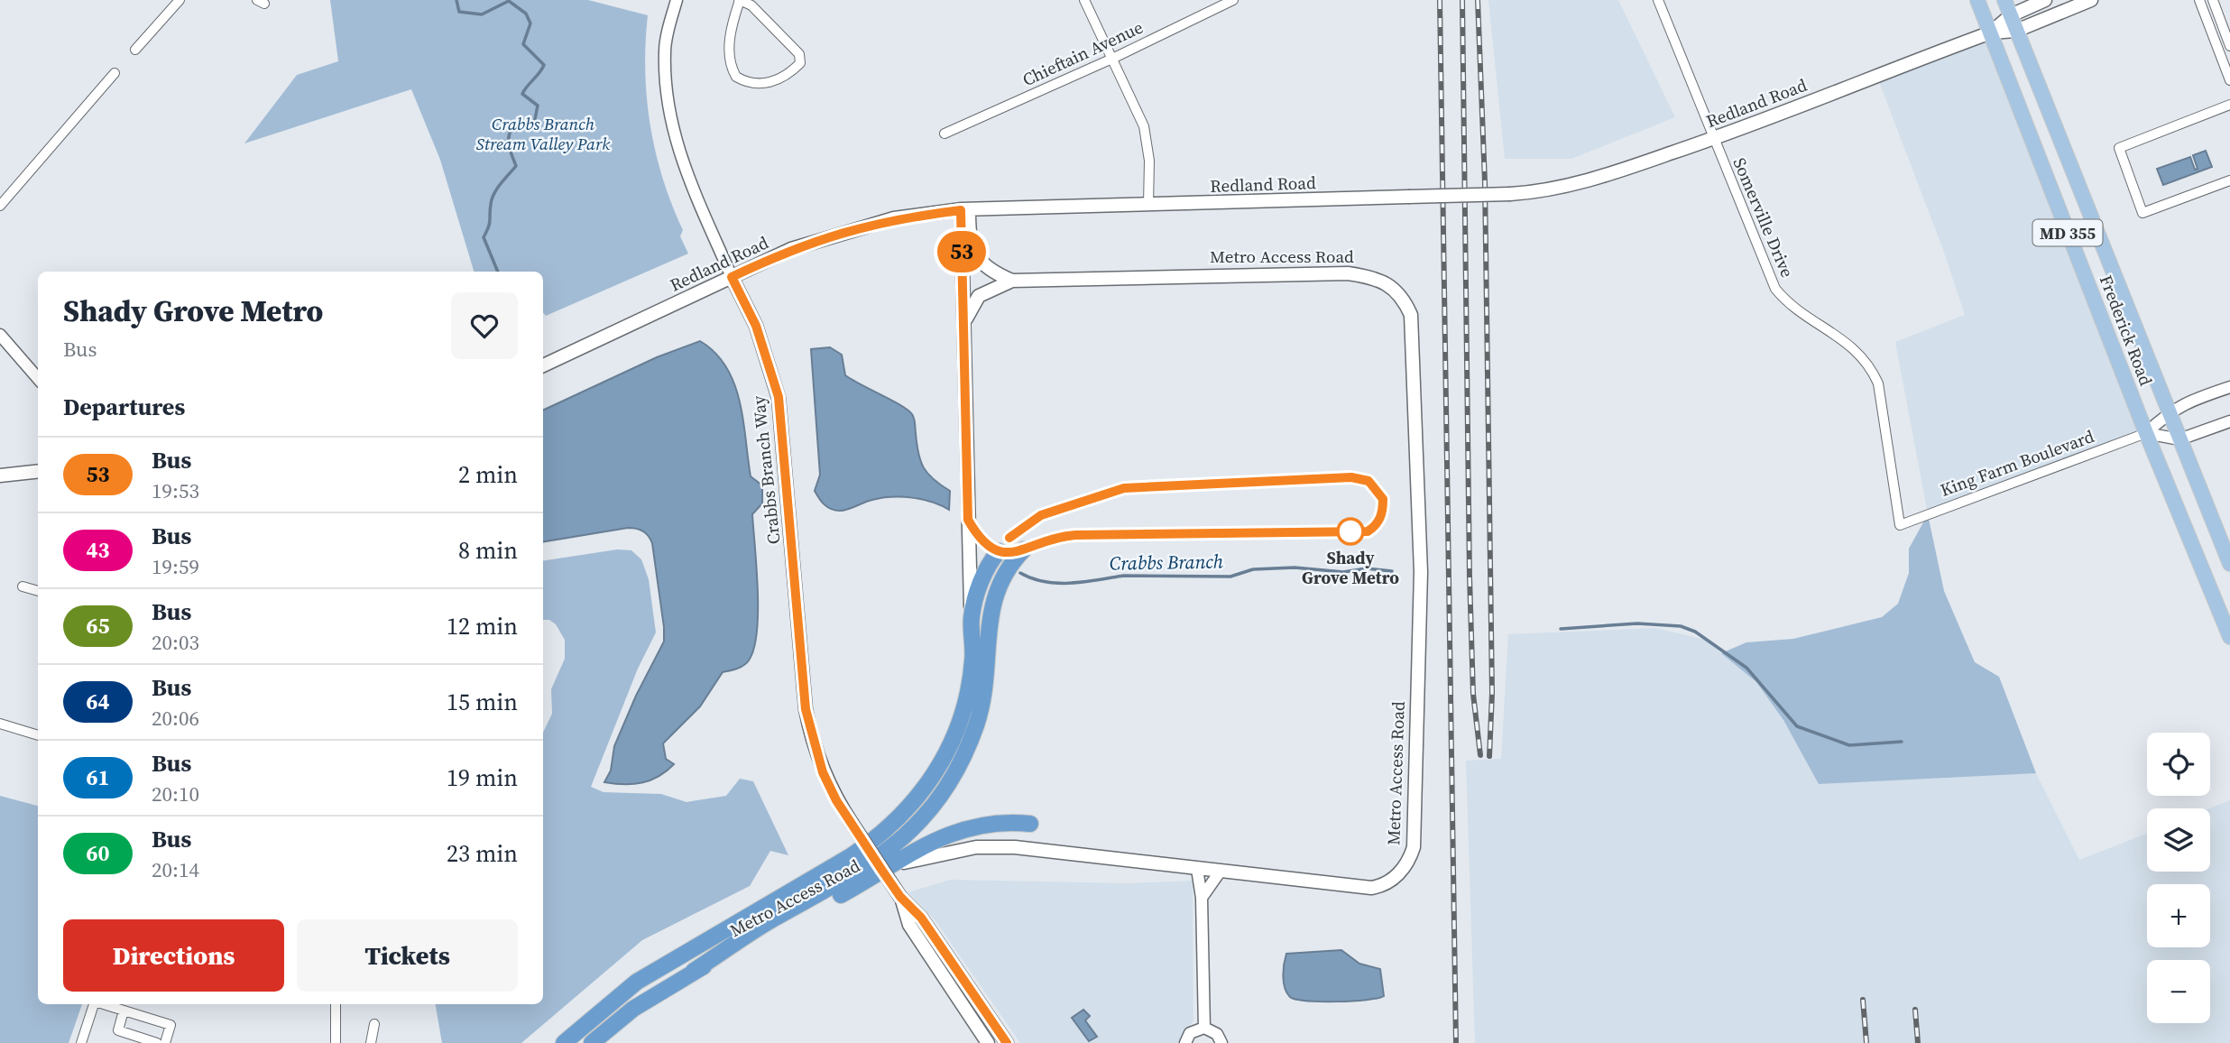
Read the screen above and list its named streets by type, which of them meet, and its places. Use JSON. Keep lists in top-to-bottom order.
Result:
{
  "streets": {
    "highway": ["Metro Access Road"],
    "main road": [
      "Redland Road",
      "MD 355",
      "Frederick Road",
      "Crabbs Branch Way"
    ],
    "street": ["Chieftain Avenue", "Somerville Drive", "King Farm Boulevard"]
  },
  "crossings": [
    ["Redland Road", "Somerville Drive"],
    ["Redland Road", "Metro Access Road"],
    ["Redland Road", "Frederick Road"],
    ["Redland Road", "Crabbs Branch Way"],
    ["Somerville Drive", "King Farm Boulevard"],
    ["Frederick Road", "King Farm Boulevard"]
  ],
  "water": ["Crabbs Branch"],
  "parks": ["Crabbs Branch Stream Valley Park"],
  "places": ["Shady Grove Metro"],
  "lines": ["bus line 53"],
  "page": {
    "on_map": "53",
    "heading": [
      ["Shady Grove Metro", "Bus"],
      "Departures"
    ],
    "list": [
      {
        "mark": "53",
        "name": "Bus",
        "note": "19:53",
        "value": "2 min"
      },
      {
        "mark": "43",
        "name": "Bus",
        "note": "19:59",
        "value": "8 min"
      },
      {
        "mark": "65",
        "name": "Bus",
        "note": "20:03",
        "value": "12 min"
      },
      {
        "mark": "64",
        "name": "Bus",
        "note": "20:06",
        "value": "15 min"
      },
      {
        "mark": "61",
        "name": "Bus",
        "note": "20:10",
        "value": "19 min"
      },
      {
        "mark": "60",
        "name": "Bus",
        "note": "20:14",
        "value": "23 min"
      }
    ],
    "map_buttons": ["+", "−"],
    "buttons": ["Directions", "Tickets"]
  }
}
